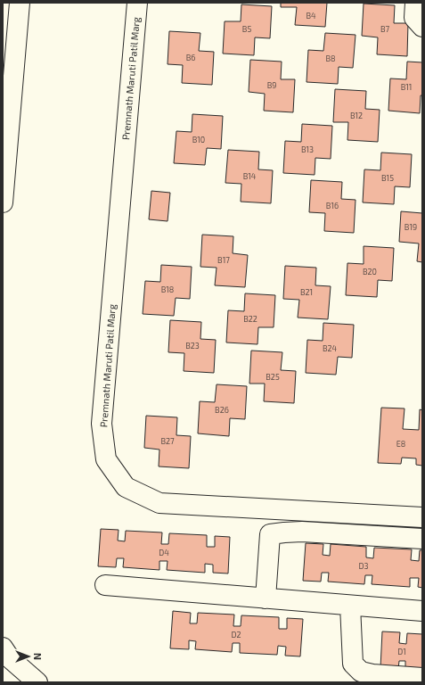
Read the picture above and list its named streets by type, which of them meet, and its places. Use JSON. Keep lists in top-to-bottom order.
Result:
{
  "streets": {
    "main road": ["Premnath Maruti Patil Marg"]
  },
  "house_numbers": [
    "B4",
    "B5",
    "B7",
    "B6",
    "B8",
    "B9",
    "B11",
    "B12",
    "B10",
    "B13",
    "B14",
    "B15",
    "B16",
    "B19",
    "B17",
    "B20",
    "B18",
    "B21",
    "B22",
    "B23",
    "B24",
    "B25",
    "B26",
    "B27",
    "E8",
    "D4",
    "D3",
    "D2",
    "D1"
  ],
  "north": "right"
}
